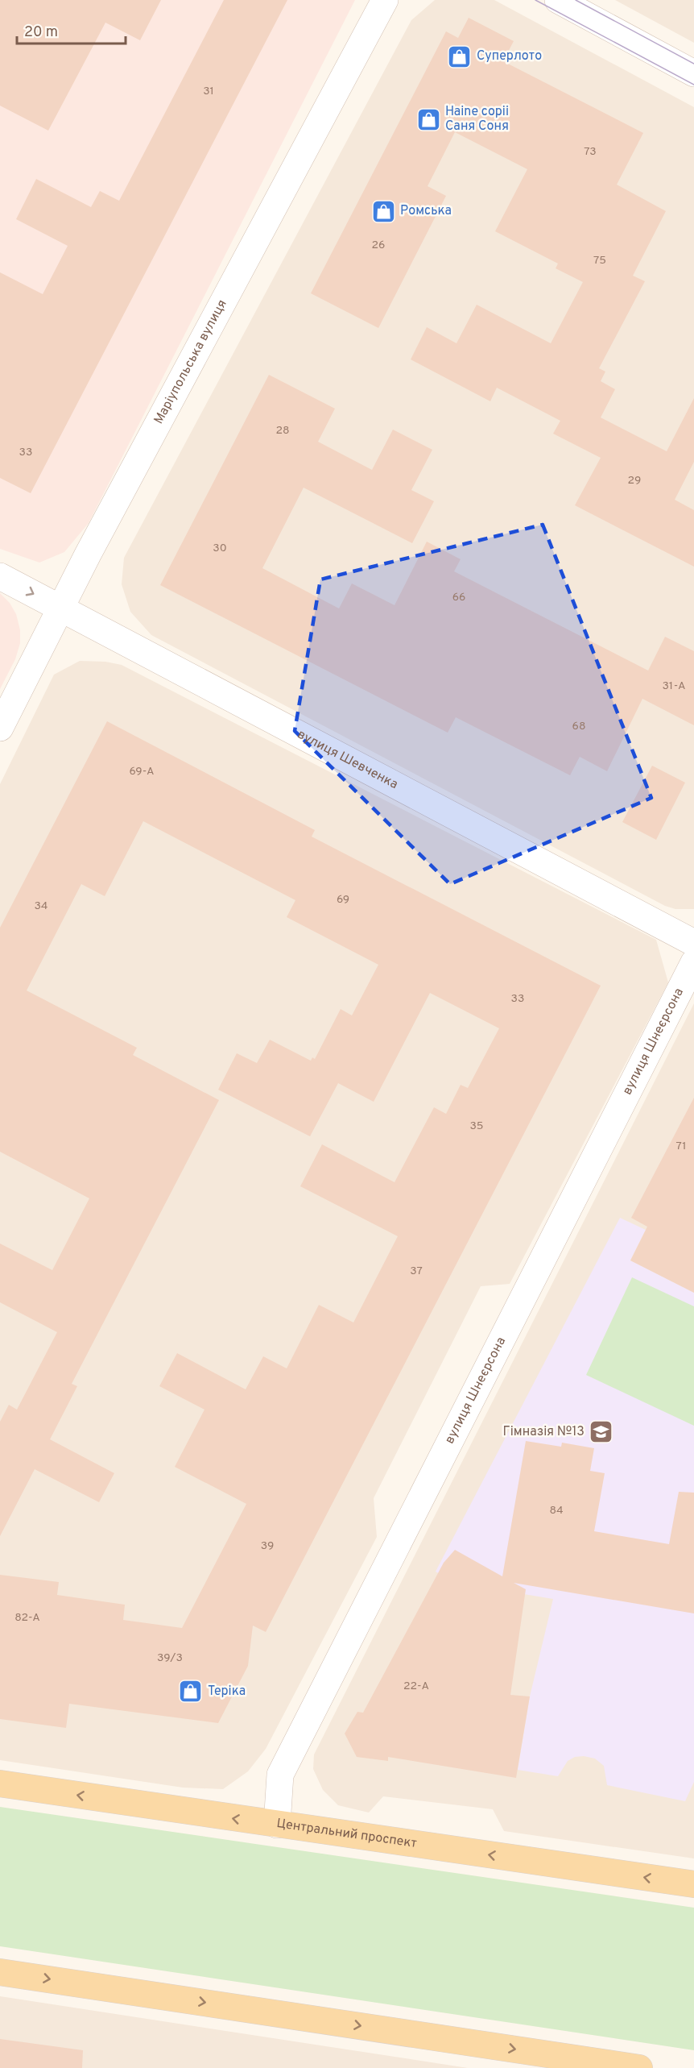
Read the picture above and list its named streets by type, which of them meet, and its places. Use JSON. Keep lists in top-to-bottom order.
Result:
{
  "streets": {
    "main road": ["Центральний проспект"],
    "street": ["Маріупольська вулиця", "вулиця Шевченка", "вулиця Шнеєрсона"]
  },
  "crossings": [
    ["Маріупольська вулиця", "вулиця Шевченка"],
    ["вулиця Шнеєрсона", "Центральний проспект"]
  ],
  "places": {
    "shop": [
      "Суперлото",
      "Haine copii Саня Соня",
      "Ромська",
      "Теріка"
    ],
    "school or university": ["Гімназія №13"]
  },
  "house_numbers": [
    "31",
    "73",
    "26",
    "75",
    "28",
    "33",
    "29",
    "30",
    "66",
    "31-А",
    "68",
    "69-А",
    "69",
    "34",
    "33",
    "35",
    "71",
    "37",
    "84",
    "39",
    "82-А",
    "39/3",
    "22-А"
  ],
  "scale_bar": "20 m"
}
